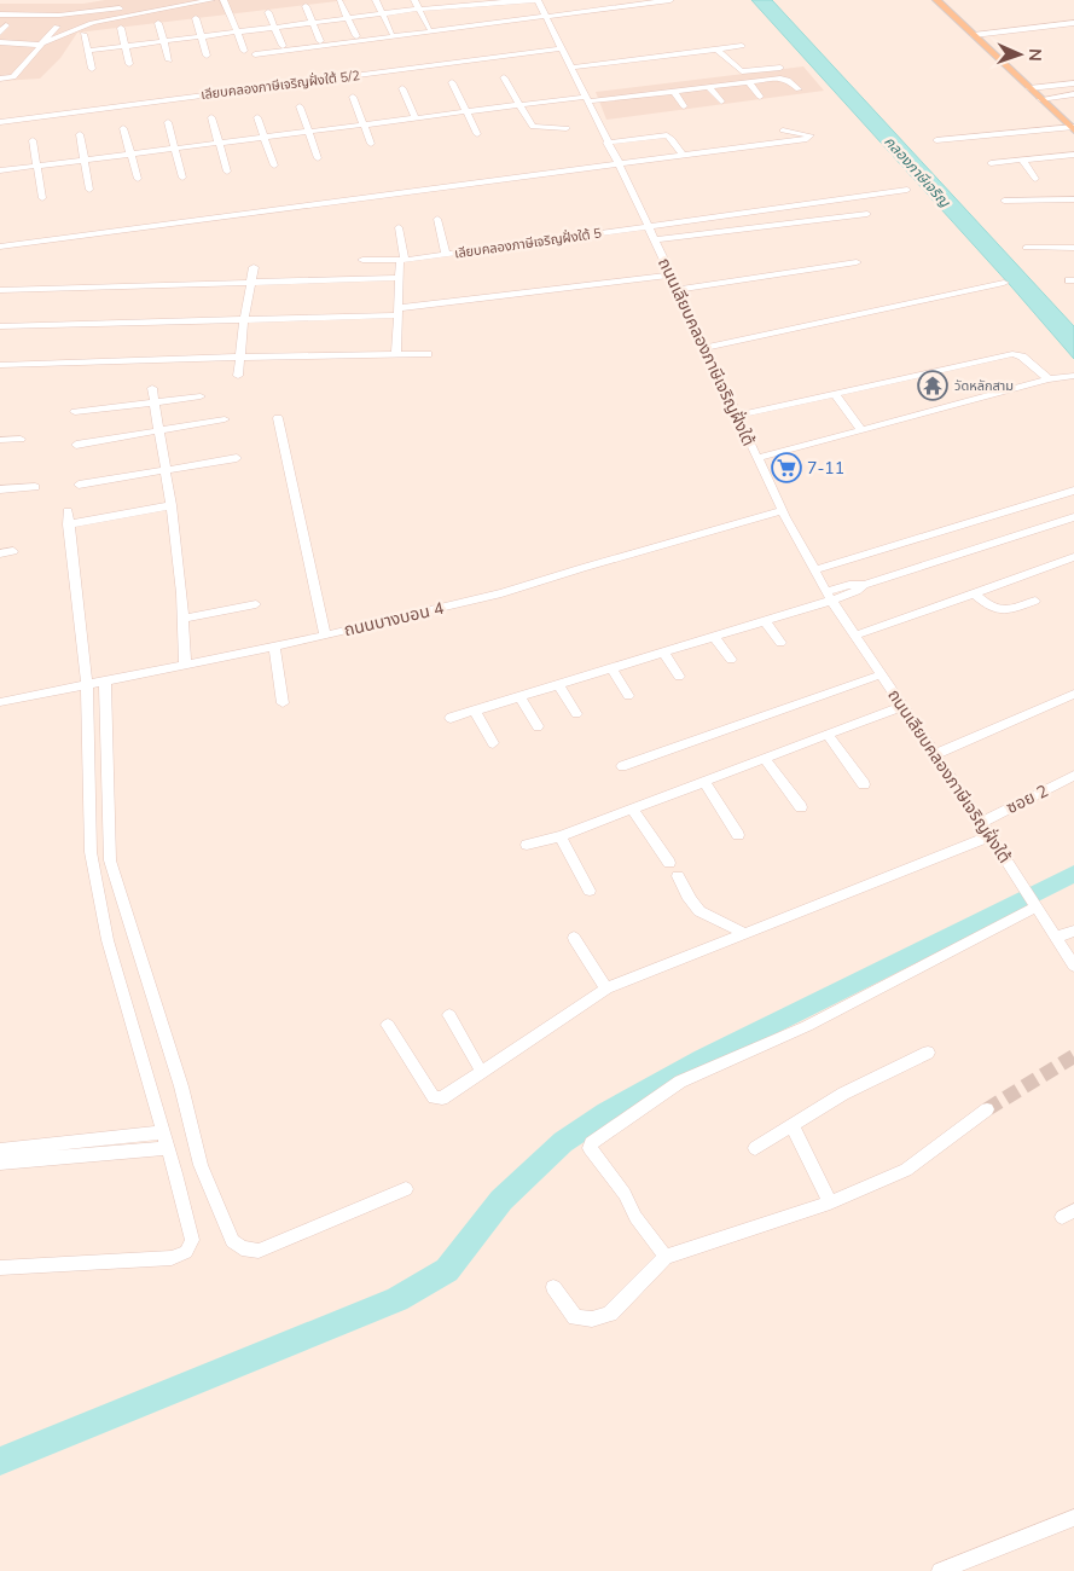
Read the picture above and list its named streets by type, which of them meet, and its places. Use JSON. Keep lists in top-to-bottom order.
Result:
{
  "streets": {
    "street": [
      "เลียบคลองภาษีเจริญฝั่งใต้ 5/2",
      "เลียบคลองภาษีเจริญฝั่งใต้ 5",
      "ถนนเลียบคลองภาษีเจริญฝั่งใต้",
      "ถนนบางบอน 4",
      "ซอย 2"
    ]
  },
  "crossings": [
    ["เลียบคลองภาษีเจริญฝั่งใต้ 5/2", "ถนนเลียบคลองภาษีเจริญฝั่งใต้"],
    ["เลียบคลองภาษีเจริญฝั่งใต้ 5", "ถนนเลียบคลองภาษีเจริญฝั่งใต้"],
    ["ถนนเลียบคลองภาษีเจริญฝั่งใต้", "ถนนบางบอน 4"],
    ["ถนนเลียบคลองภาษีเจริญฝั่งใต้", "ซอย 2"]
  ],
  "water": ["คลองภาษีเจริญ"],
  "places": {
    "temple": ["วัดหลักสาม"],
    "supermarket": ["7-11"]
  },
  "north": "right"
}
